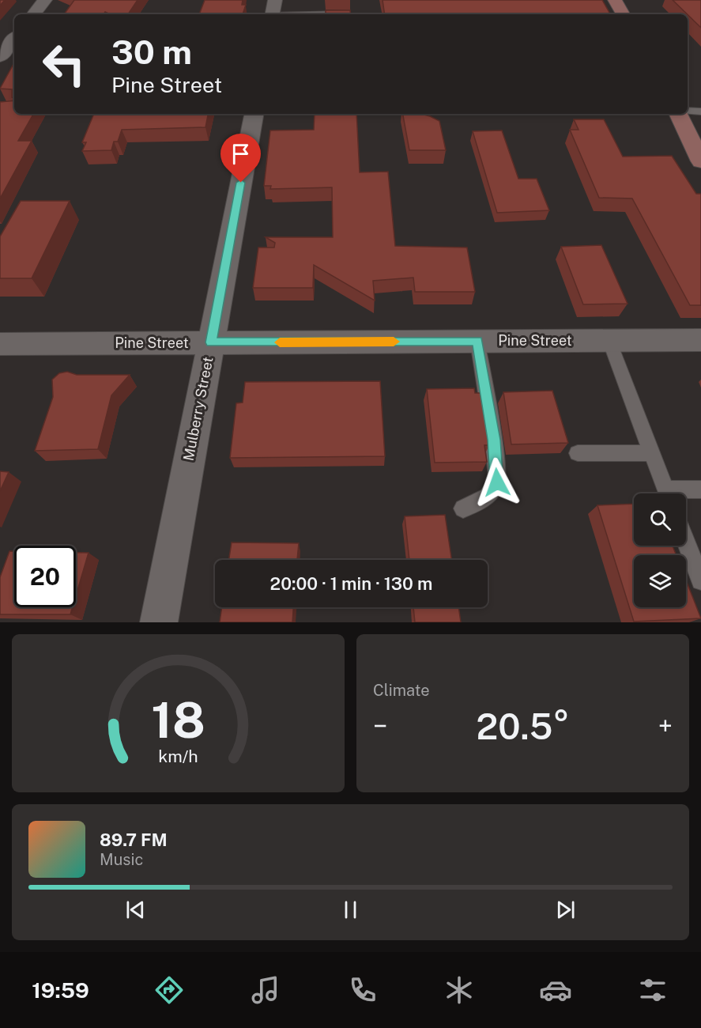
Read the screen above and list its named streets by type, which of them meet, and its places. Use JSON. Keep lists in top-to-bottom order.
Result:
{
  "streets": {
    "street": ["Pine Street", "Mulberry Street"]
  },
  "crossings": [
    ["Pine Street", "Mulberry Street"]
  ],
  "page": {
    "turn": ["30 m", "Pine Street"],
    "limit": "20",
    "trip": "20:00 · 1 min · 130 m",
    "tile": "Climate",
    "heat": ["−", "20.5°", "+"],
    "song": ["89.7 FM", "Music"],
    "tabs": "19:59",
    "gauge": ["18", "km/h"]
  }
}
